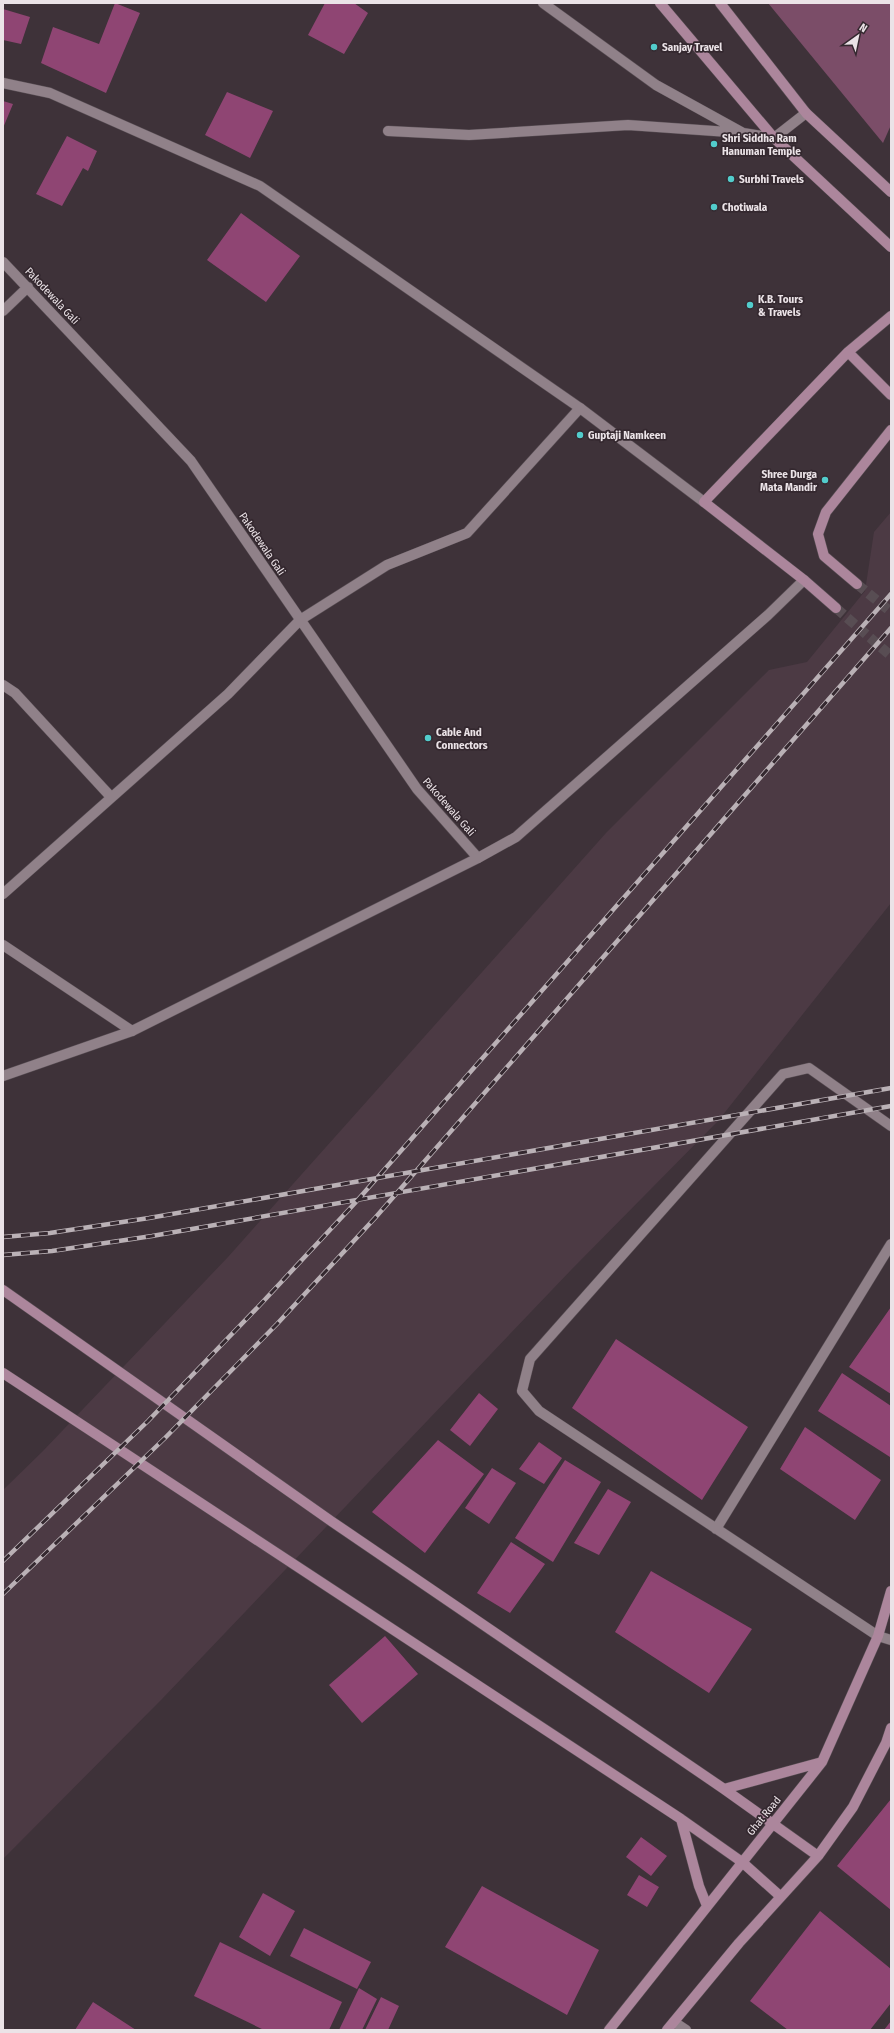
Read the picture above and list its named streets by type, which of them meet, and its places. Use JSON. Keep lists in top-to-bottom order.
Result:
{
  "streets": {
    "main road": ["Ghat Road"],
    "street": ["Pakodewala Gali"]
  },
  "places": [
    "Sanjay Travel",
    "Shri Siddha Ram Hanuman Temple",
    "Surbhi Travels",
    "Chotiwala",
    "K.B. Tours & Travels",
    "Guptaji Namkeen",
    "Shree Durga Mata Mandir",
    "Cable And Connectors"
  ],
  "north": "top right"
}
